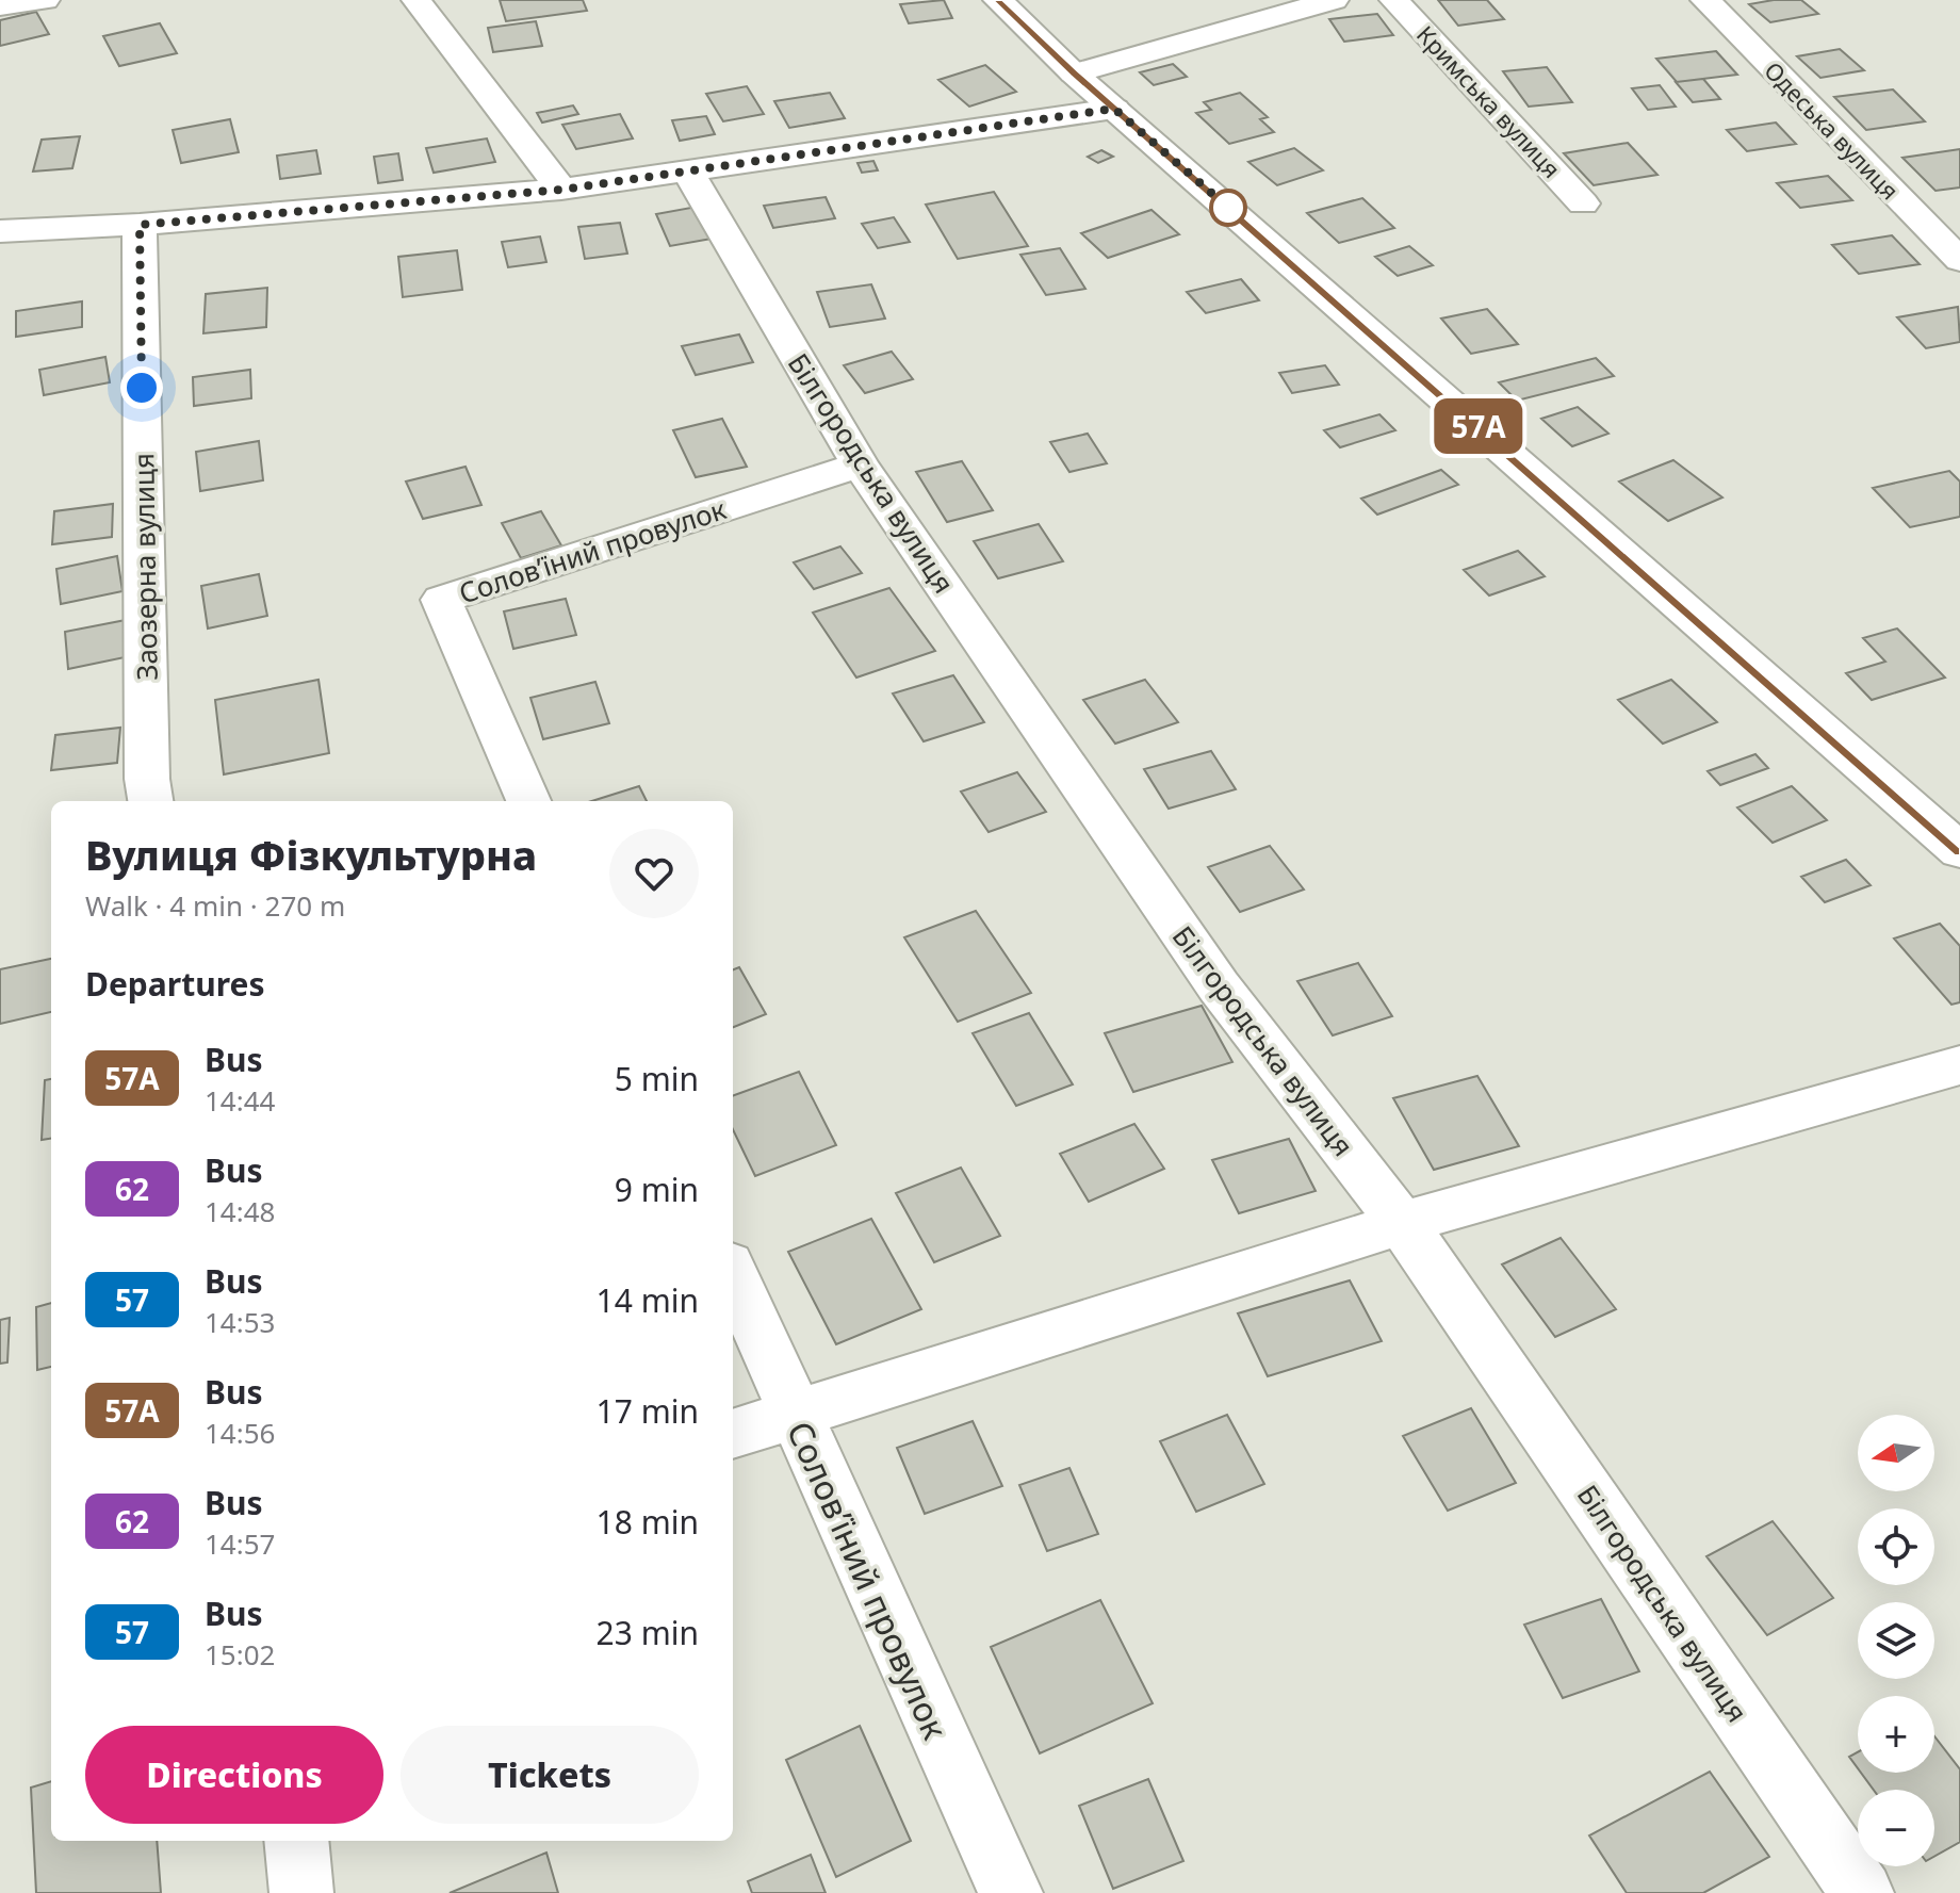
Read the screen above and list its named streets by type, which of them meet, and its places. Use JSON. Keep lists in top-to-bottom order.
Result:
{
  "streets": {
    "street": [
      "Кримська вулиця",
      "Одеська вулиця",
      "Білгородська вулиця",
      "Соловʼїний провулок",
      "Заозерна вулиця"
    ]
  },
  "crossings": [
    ["Білгородська вулиця", "Соловʼїний провулок"]
  ],
  "lines": ["bus line 57А"],
  "north": "left",
  "page": {
    "on_map": "57А",
    "heading": [
      ["Вулиця Фізкультурна", "Walk · 4 min · 270 m"],
      "Departures"
    ],
    "list": [
      {
        "mark": "57А",
        "name": "Bus",
        "note": "14:44",
        "value": "5 min"
      },
      {
        "mark": "62",
        "name": "Bus",
        "note": "14:48",
        "value": "9 min"
      },
      {
        "mark": "57",
        "name": "Bus",
        "note": "14:53",
        "value": "14 min"
      },
      {
        "mark": "57А",
        "name": "Bus",
        "note": "14:56",
        "value": "17 min"
      },
      {
        "mark": "62",
        "name": "Bus",
        "note": "14:57",
        "value": "18 min"
      },
      {
        "mark": "57",
        "name": "Bus",
        "note": "15:02",
        "value": "23 min"
      }
    ],
    "map_buttons": ["+", "−"],
    "buttons": ["Directions", "Tickets"]
  }
}
